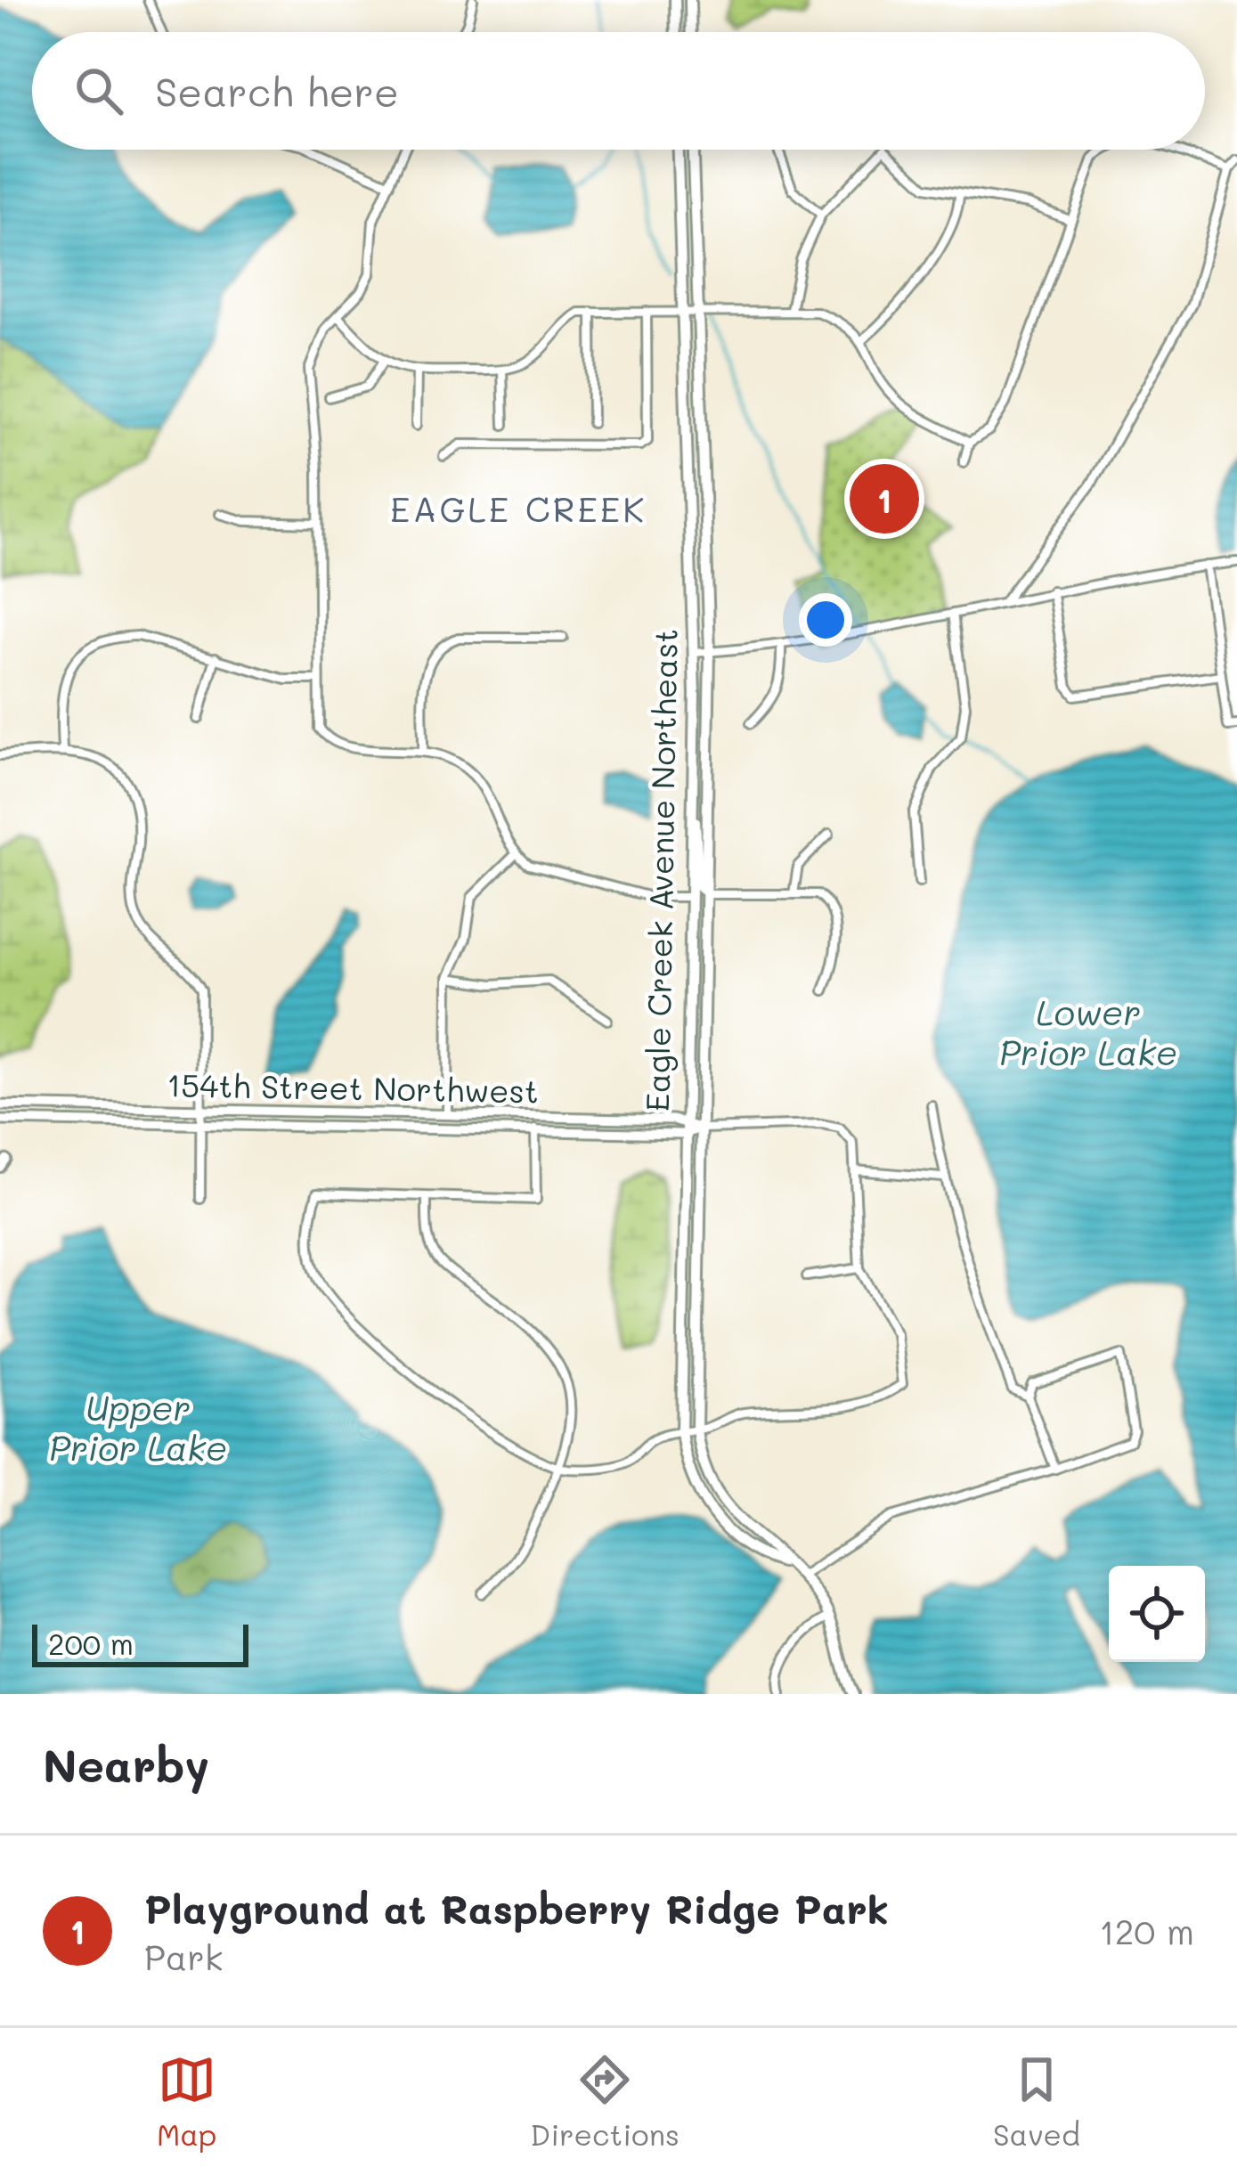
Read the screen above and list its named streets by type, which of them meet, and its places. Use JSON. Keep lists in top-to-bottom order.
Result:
{
  "streets": {
    "main road": ["Eagle Creek Avenue Northeast"],
    "street": ["154th Street Northwest"]
  },
  "crossings": [
    ["Eagle Creek Avenue Northeast", "154th Street Northwest"]
  ],
  "districts": ["EAGLE CREEK"],
  "water": ["Lower Prior Lake", "Upper Prior Lake"],
  "scale_bar": "200 m",
  "page": {
    "search": "Search here",
    "pins": "1",
    "scale": "200 m",
    "heading": "Nearby",
    "list": [
      {
        "mark": "1",
        "name": "Playground at Raspberry Ridge Park",
        "note": "Park",
        "value": "120 m"
      }
    ],
    "nav": ["Map", "Directions", "Saved"]
  }
}
